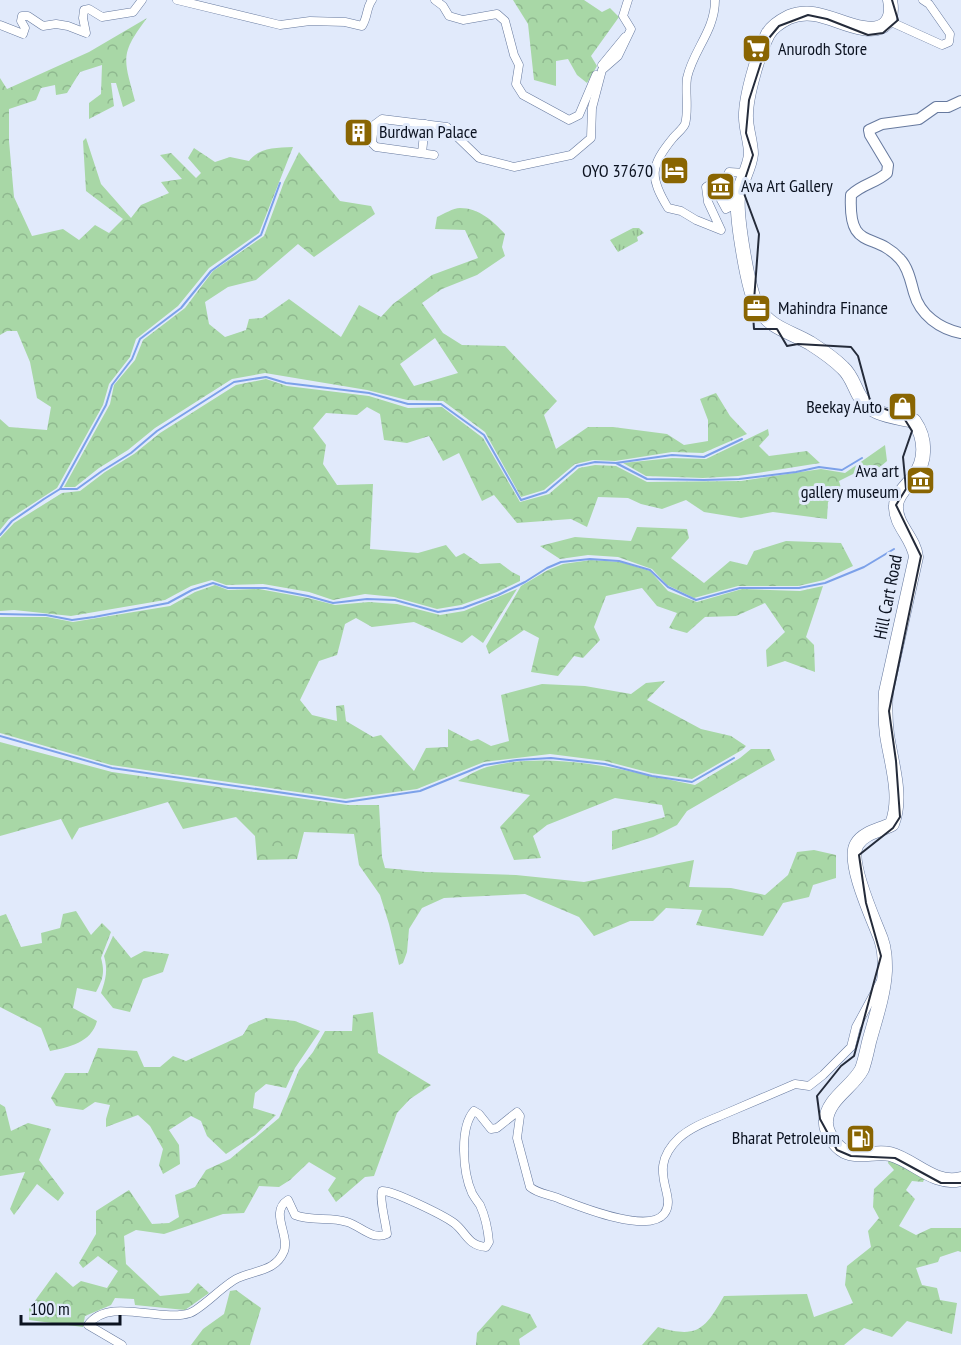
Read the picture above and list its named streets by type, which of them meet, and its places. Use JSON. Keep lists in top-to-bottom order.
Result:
{
  "streets": {
    "highway": ["Hill Cart Road"]
  },
  "places": {
    "supermarket": ["Anurodh Store"],
    "building": ["Burdwan Palace"],
    "hotel": ["OYO 37670"],
    "museum": ["Ava Art Gallery", "Ava art gallery museum"],
    "office": ["Mahindra Finance"],
    "shop": ["Beekay Auto"],
    "fuel station": ["Bharat Petroleum"]
  },
  "scale_bar": "100 m"
}
